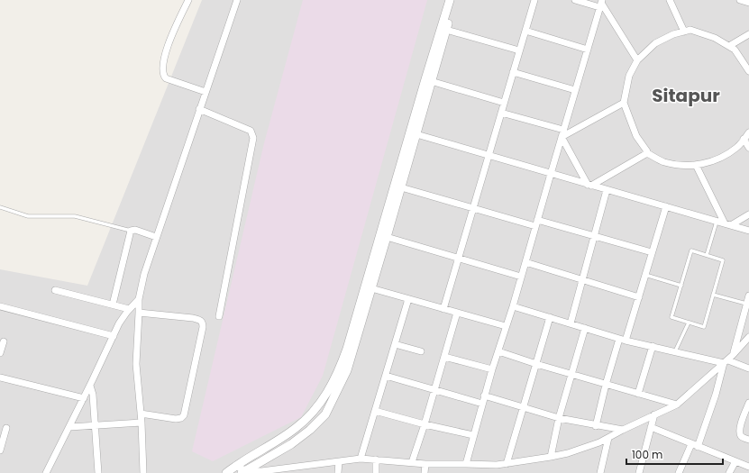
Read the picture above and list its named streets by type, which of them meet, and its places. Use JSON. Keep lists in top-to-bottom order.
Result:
{
  "districts": ["Sitapur"],
  "scale_bar": "100 m"
}
